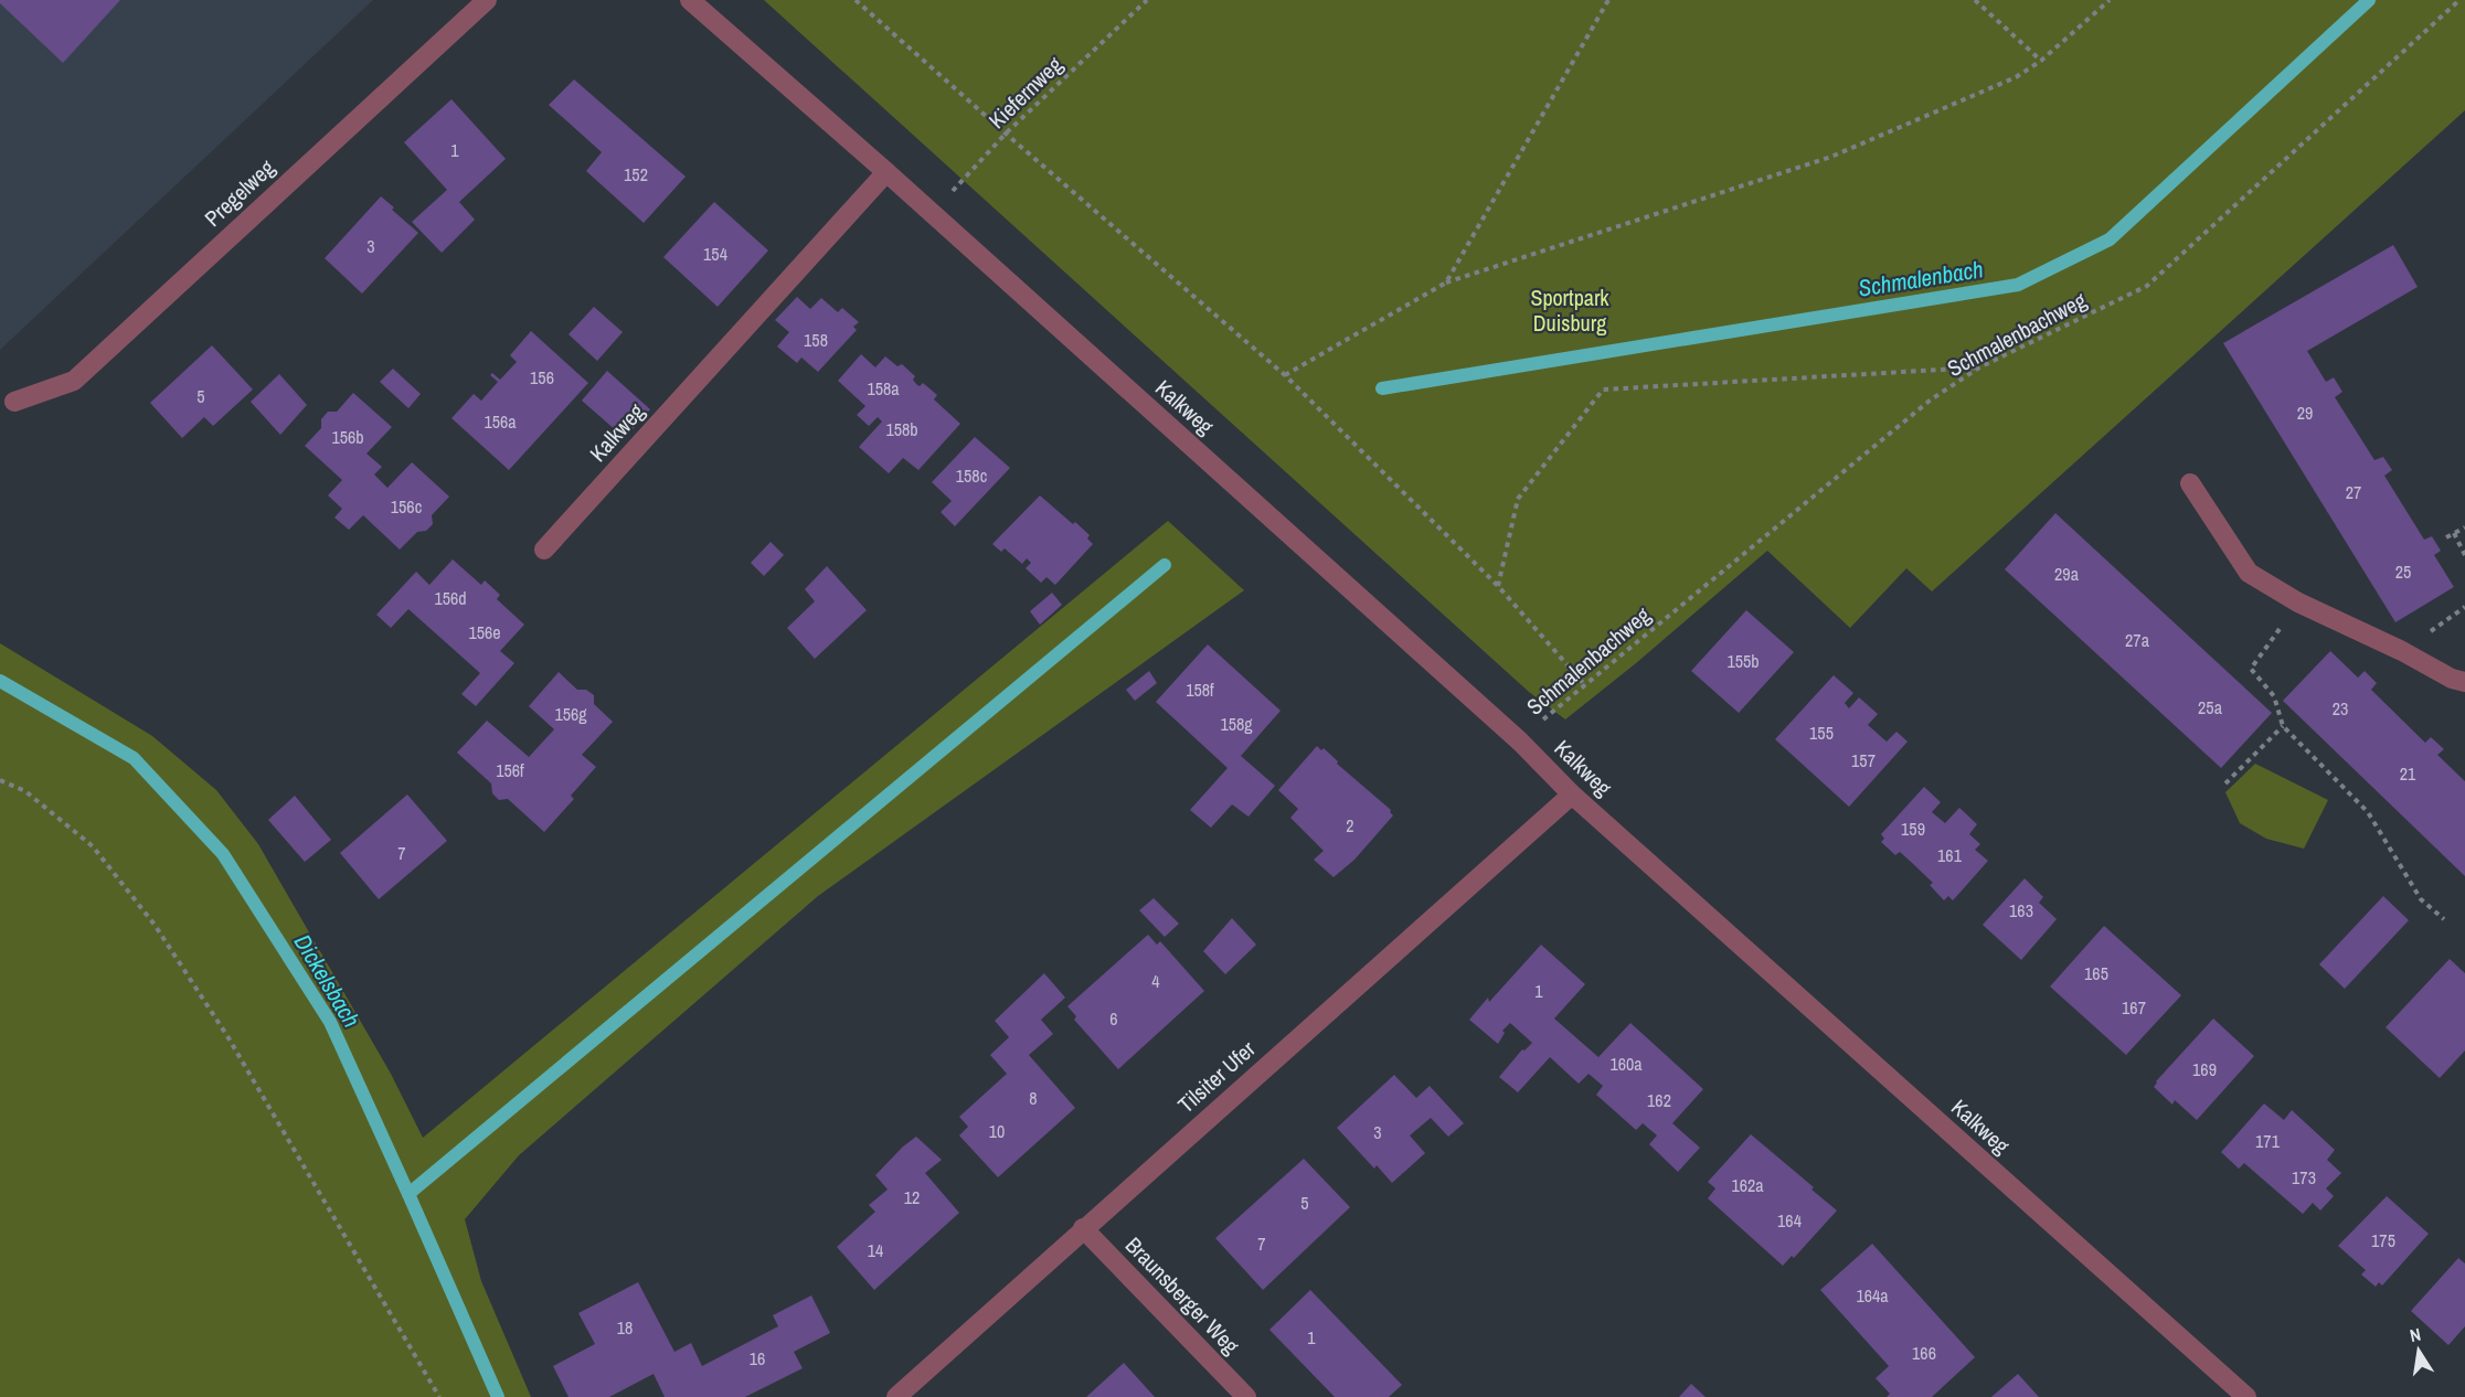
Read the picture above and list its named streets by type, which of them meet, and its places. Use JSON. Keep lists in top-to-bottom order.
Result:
{
  "streets": {
    "street": [
      "Pregelweg",
      "Kalkweg",
      "Tilsiter Ufer",
      "Braunsberger Weg"
    ],
    "path": ["Kiefernweg", "Schmalenbachweg"]
  },
  "crossings": [
    ["Kiefernweg", "Kalkweg"],
    ["Schmalenbachweg", "Kalkweg"],
    ["Kalkweg", "Tilsiter Ufer"],
    ["Tilsiter Ufer", "Braunsberger Weg"]
  ],
  "water": ["Schmalenbach", "Dickelsbach"],
  "parks": ["Sportpark Duisburg"],
  "house_numbers": [
    "1",
    "152",
    "3",
    "154",
    "158",
    "156",
    "158a",
    "5",
    "29",
    "156a",
    "158b",
    "156b",
    "158c",
    "27",
    "156c",
    "25",
    "29a",
    "156d",
    "156e",
    "27a",
    "155b",
    "158f",
    "25a",
    "23",
    "156g",
    "158g",
    "155",
    "157",
    "156f",
    "21",
    "2",
    "159",
    "7",
    "161",
    "163",
    "165",
    "4",
    "1",
    "167",
    "6",
    "160a",
    "169",
    "8",
    "162",
    "10",
    "3",
    "171",
    "173",
    "162a",
    "12",
    "5",
    "164",
    "175",
    "7",
    "14",
    "164a",
    "18",
    "1",
    "166",
    "16"
  ],
  "north": "top"
}
